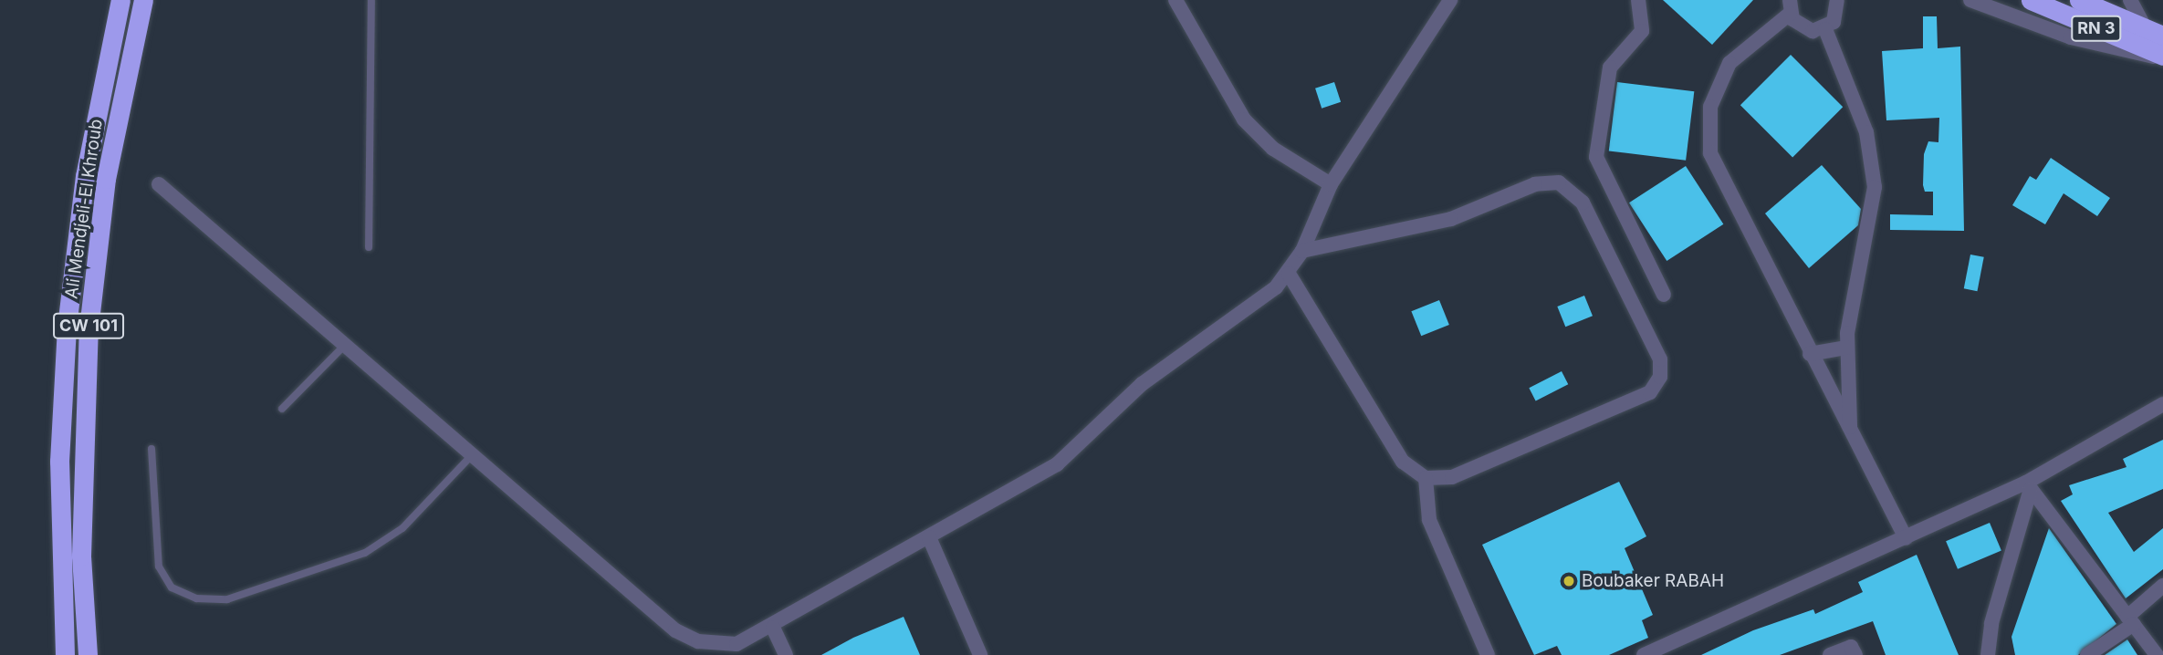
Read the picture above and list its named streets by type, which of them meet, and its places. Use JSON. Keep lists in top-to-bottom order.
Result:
{
  "streets": {
    "highway": ["RN 3", "Ali Mendjeli-El Khroub", "CW 101"]
  },
  "places": ["Boubaker RABAH"]
}
